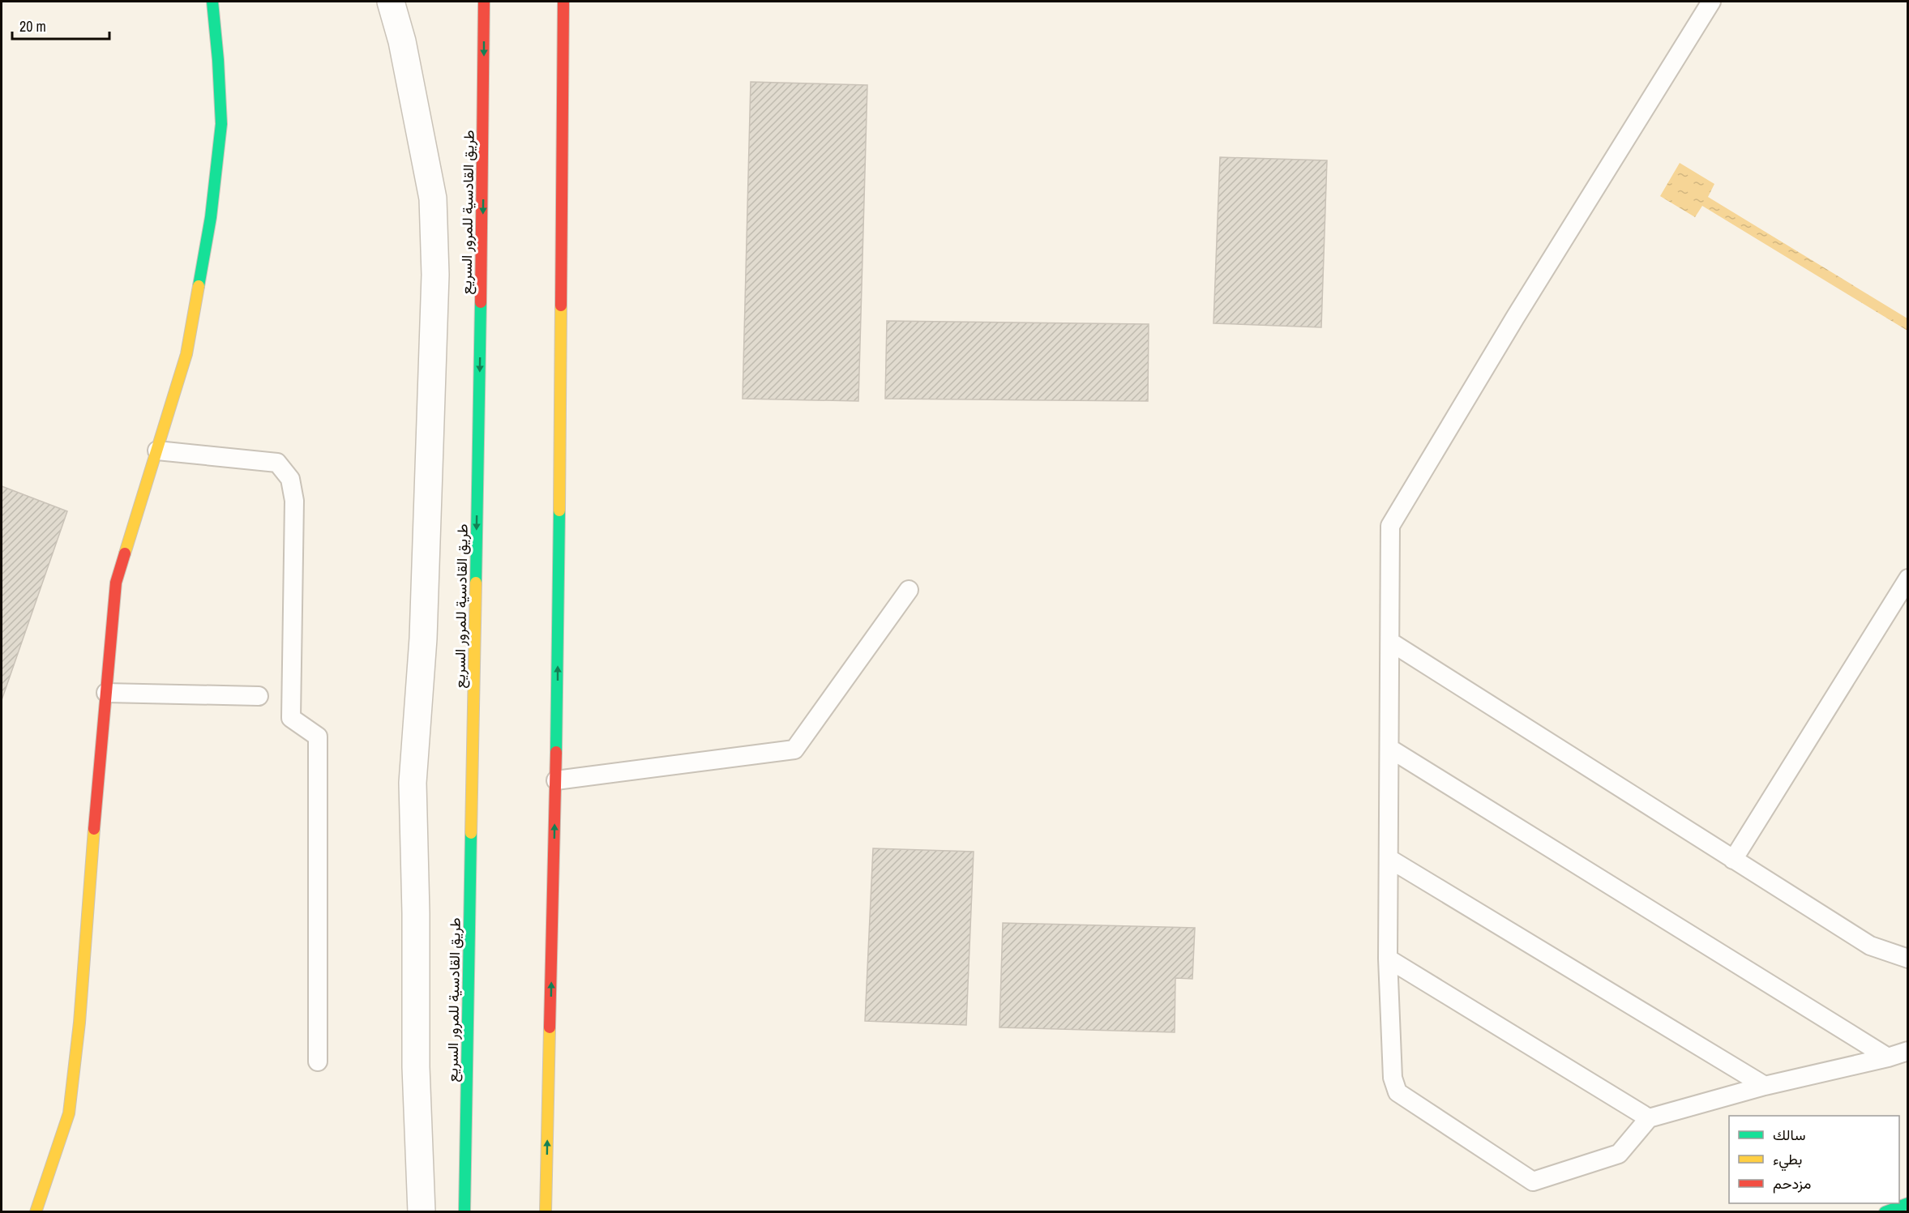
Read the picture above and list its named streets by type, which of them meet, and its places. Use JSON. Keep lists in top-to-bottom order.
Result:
{
  "streets": {
    "main road": ["طريق القادسية للمرور السريع"]
  },
  "legend": ["سالك", "بطيء", "مزدحم"],
  "scale_bar": "20 m"
}
